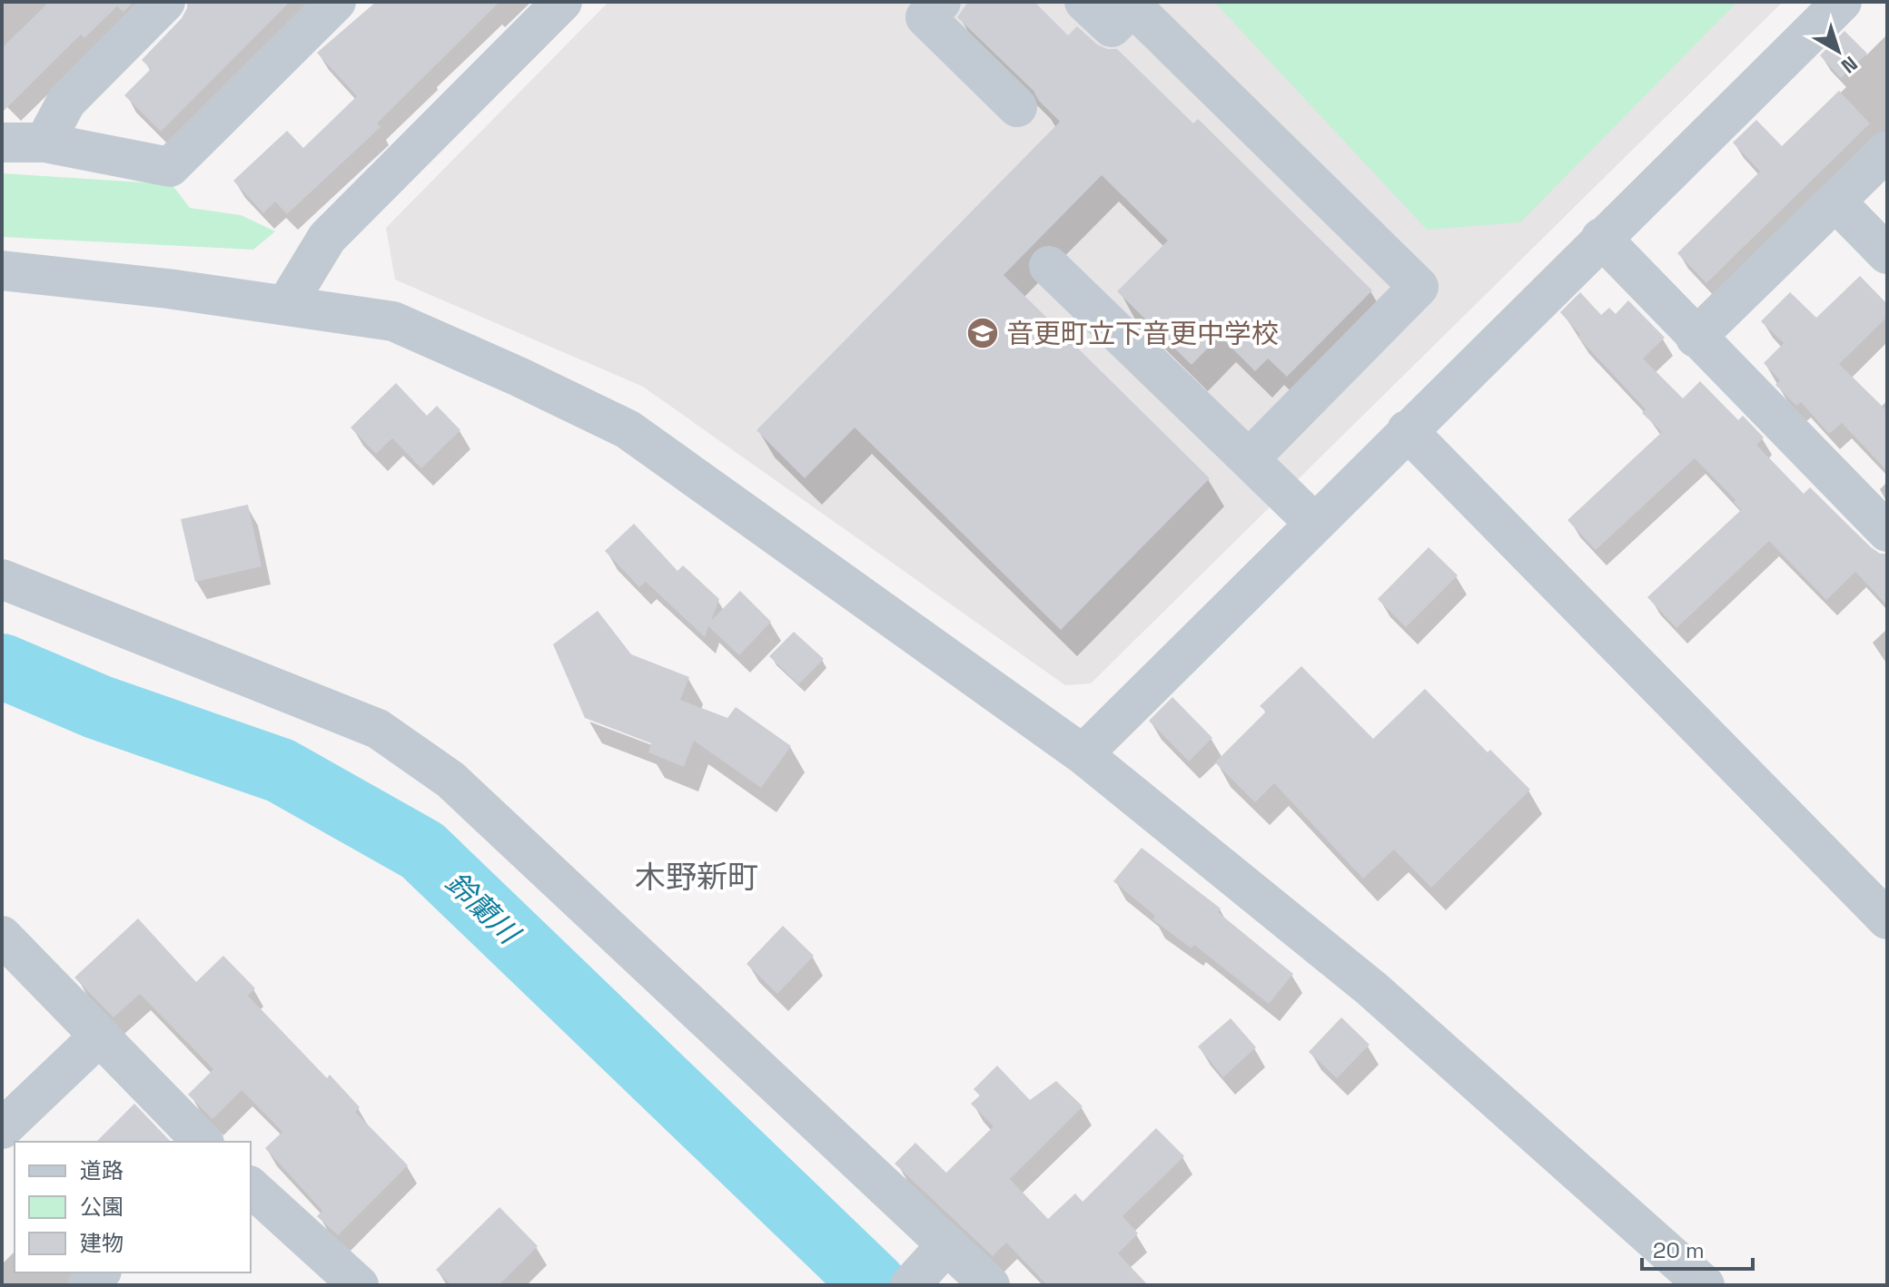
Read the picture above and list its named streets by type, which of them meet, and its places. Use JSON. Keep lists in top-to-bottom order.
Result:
{
  "districts": ["木野新町"],
  "water": ["鈴蘭川"],
  "places": {
    "school or university": ["音更町立下音更中学校"]
  },
  "legend": ["道路", "公園", "建物"],
  "scale_bar": "20 m",
  "north": "bottom right"
}
